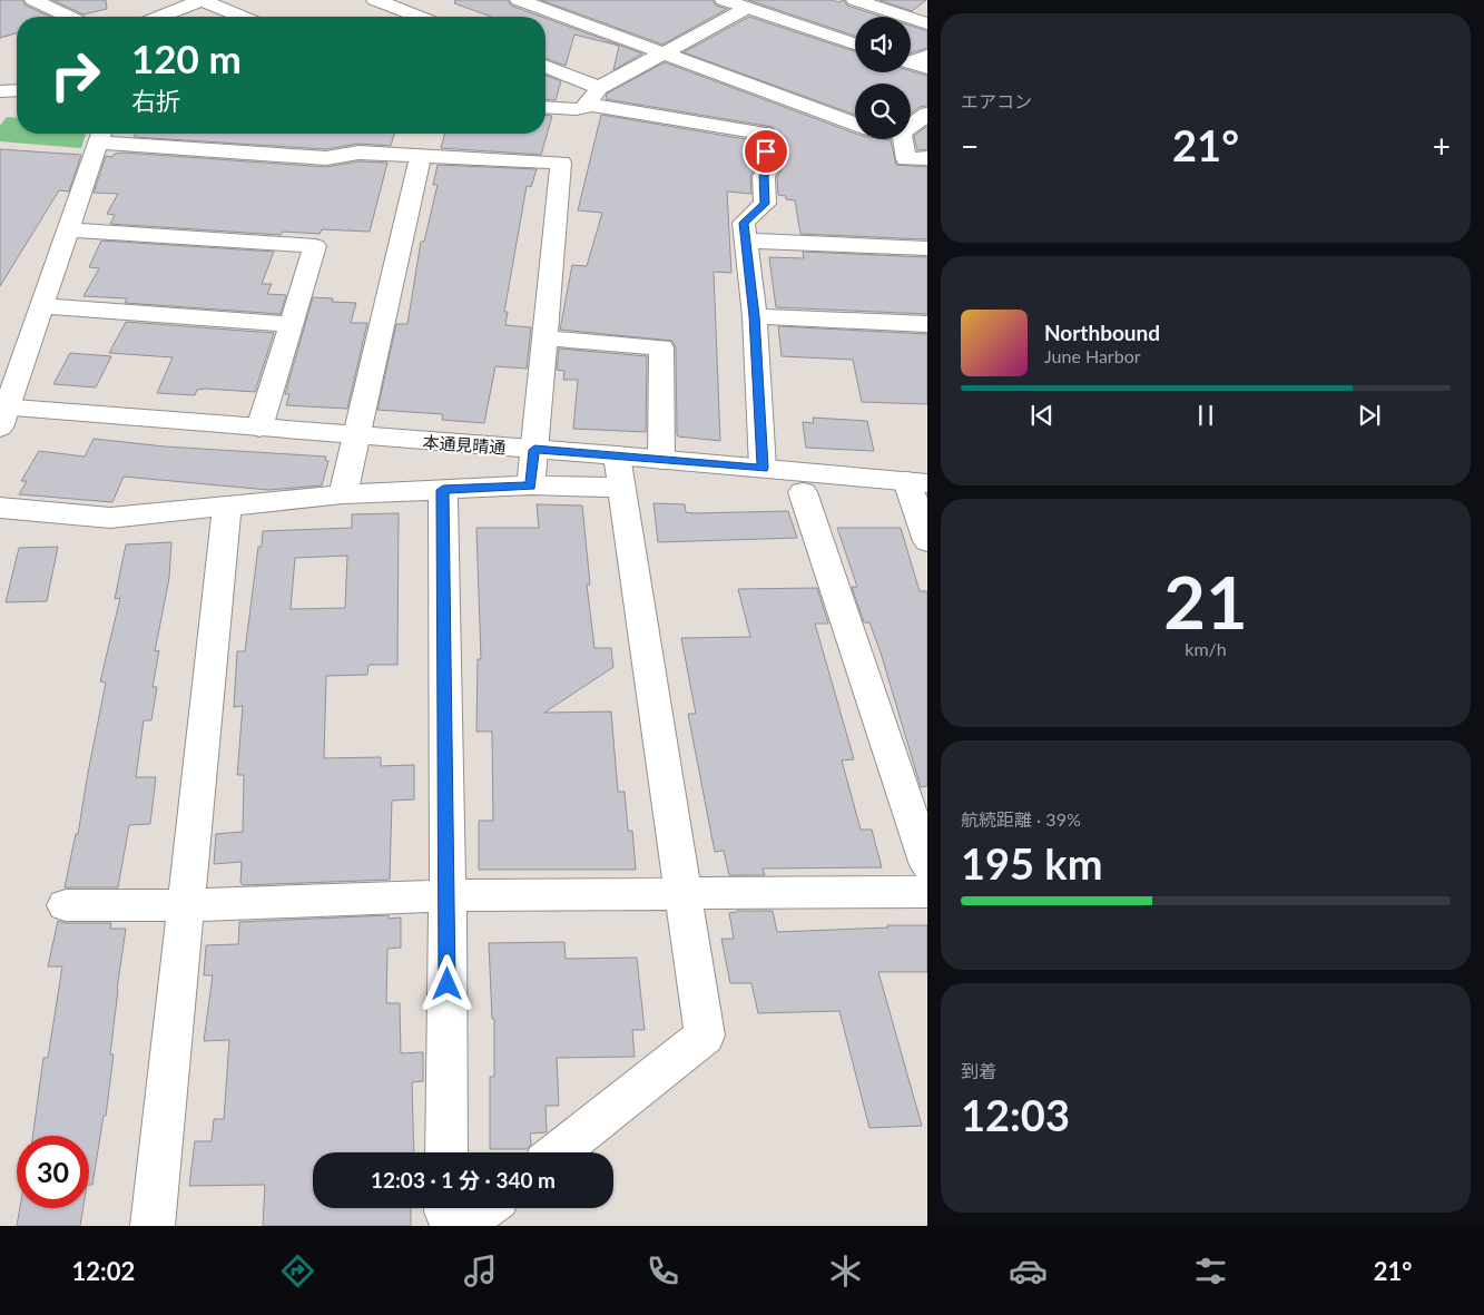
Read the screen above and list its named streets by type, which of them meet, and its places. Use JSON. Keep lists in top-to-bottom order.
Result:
{
  "streets": {
    "street": ["本通見晴通"]
  },
  "page": {
    "tile": [
      "エアコン",
      ["21", "km/h"],
      ["航続距離 · 39%", "195 km"],
      ["到着", "12:03"]
    ],
    "turn": ["120 m", "右折"],
    "heat": ["−", "21°", "+"],
    "song": ["Northbound", "June Harbor"],
    "limit": "30",
    "trip": "12:03 · 1 分 · 340 m",
    "tabs": ["12:02", "21°"]
  }
}
